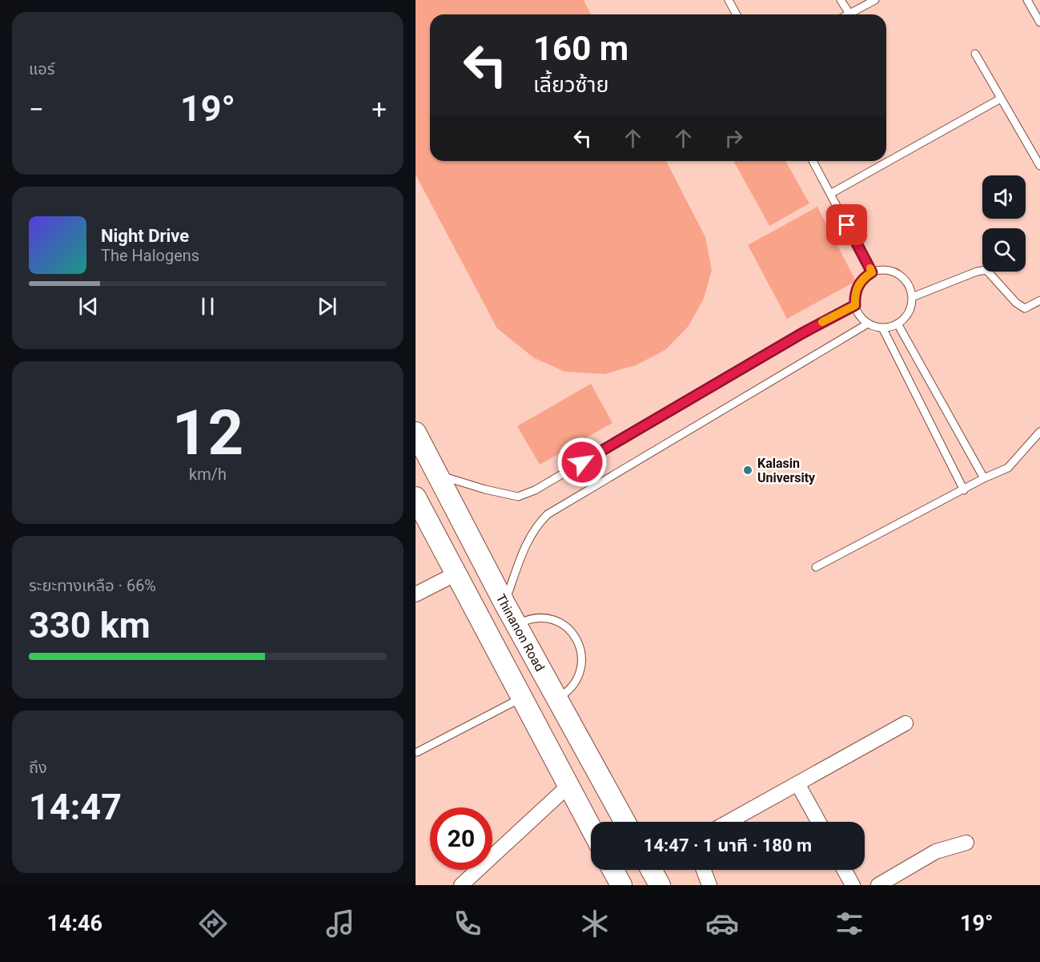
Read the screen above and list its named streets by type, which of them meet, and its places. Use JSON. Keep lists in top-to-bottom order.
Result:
{
  "streets": {
    "main road": ["Thinanon Road"]
  },
  "places": ["Kalasin University"],
  "page": {
    "tile": [
      "แอร์",
      ["12", "km/h"],
      ["ระยะทางเหลือ · 66%", "330 km"],
      ["ถึง", "14:47"]
    ],
    "turn": ["160 m", "เลี้ยวซ้าย"],
    "heat": ["−", "19°", "+"],
    "song": ["Night Drive", "The Halogens"],
    "limit": "20",
    "trip": "14:47 · 1 นาที · 180 m",
    "tabs": ["14:46", "19°"]
  }
}
